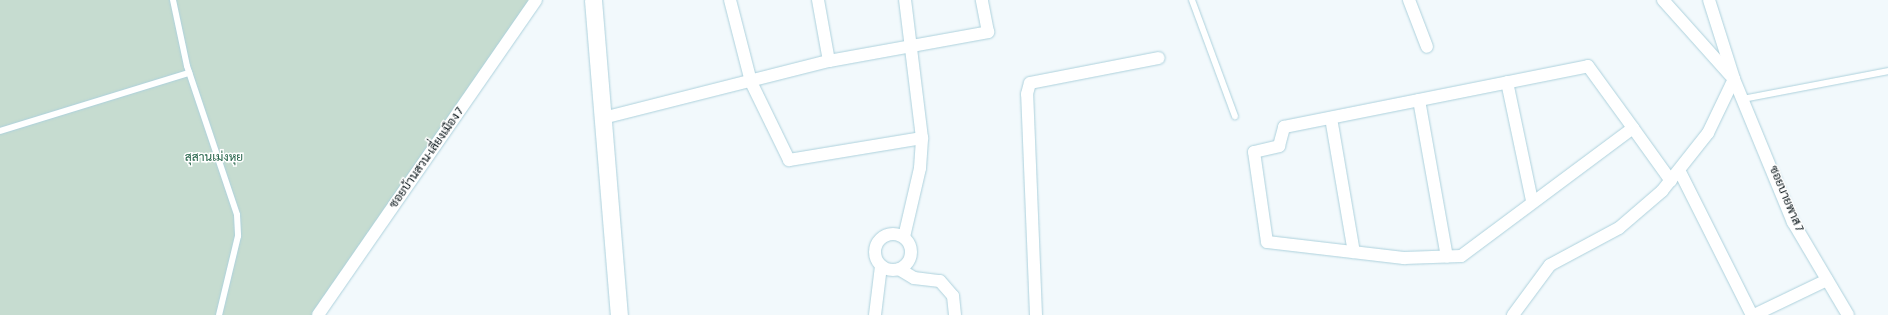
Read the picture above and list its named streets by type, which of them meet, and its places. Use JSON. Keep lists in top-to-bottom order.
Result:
{
  "streets": {
    "street": ["ซอยบ้านสวน-เลี่ยงเมือง 7", "ซอยบายพาส 7"]
  },
  "parks": ["สุสานเม่งหุย"]
}
